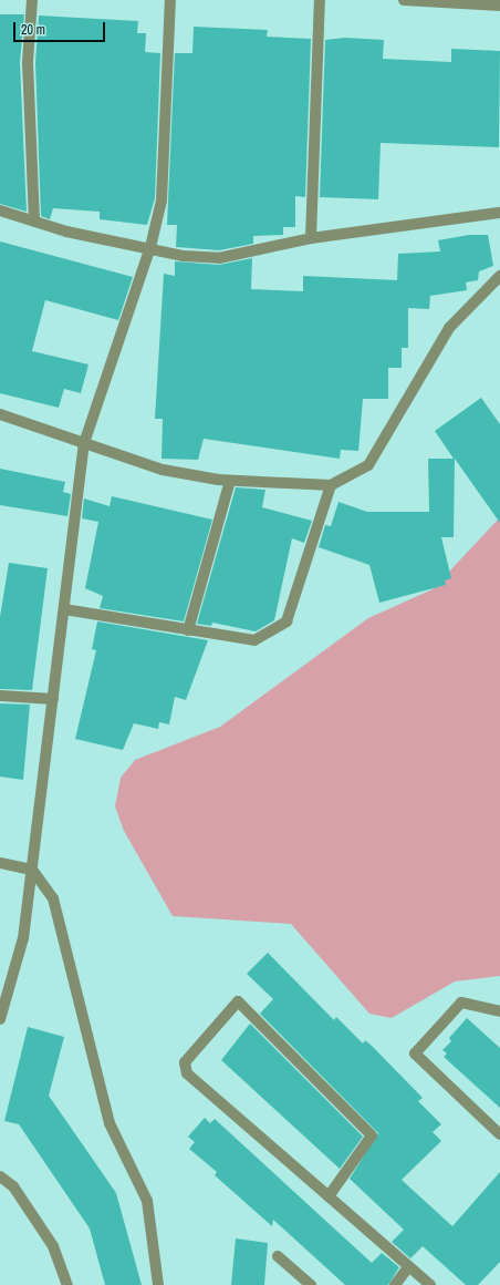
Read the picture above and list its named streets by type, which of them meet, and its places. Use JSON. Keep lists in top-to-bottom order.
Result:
{
  "scale_bar": "20 m"
}
